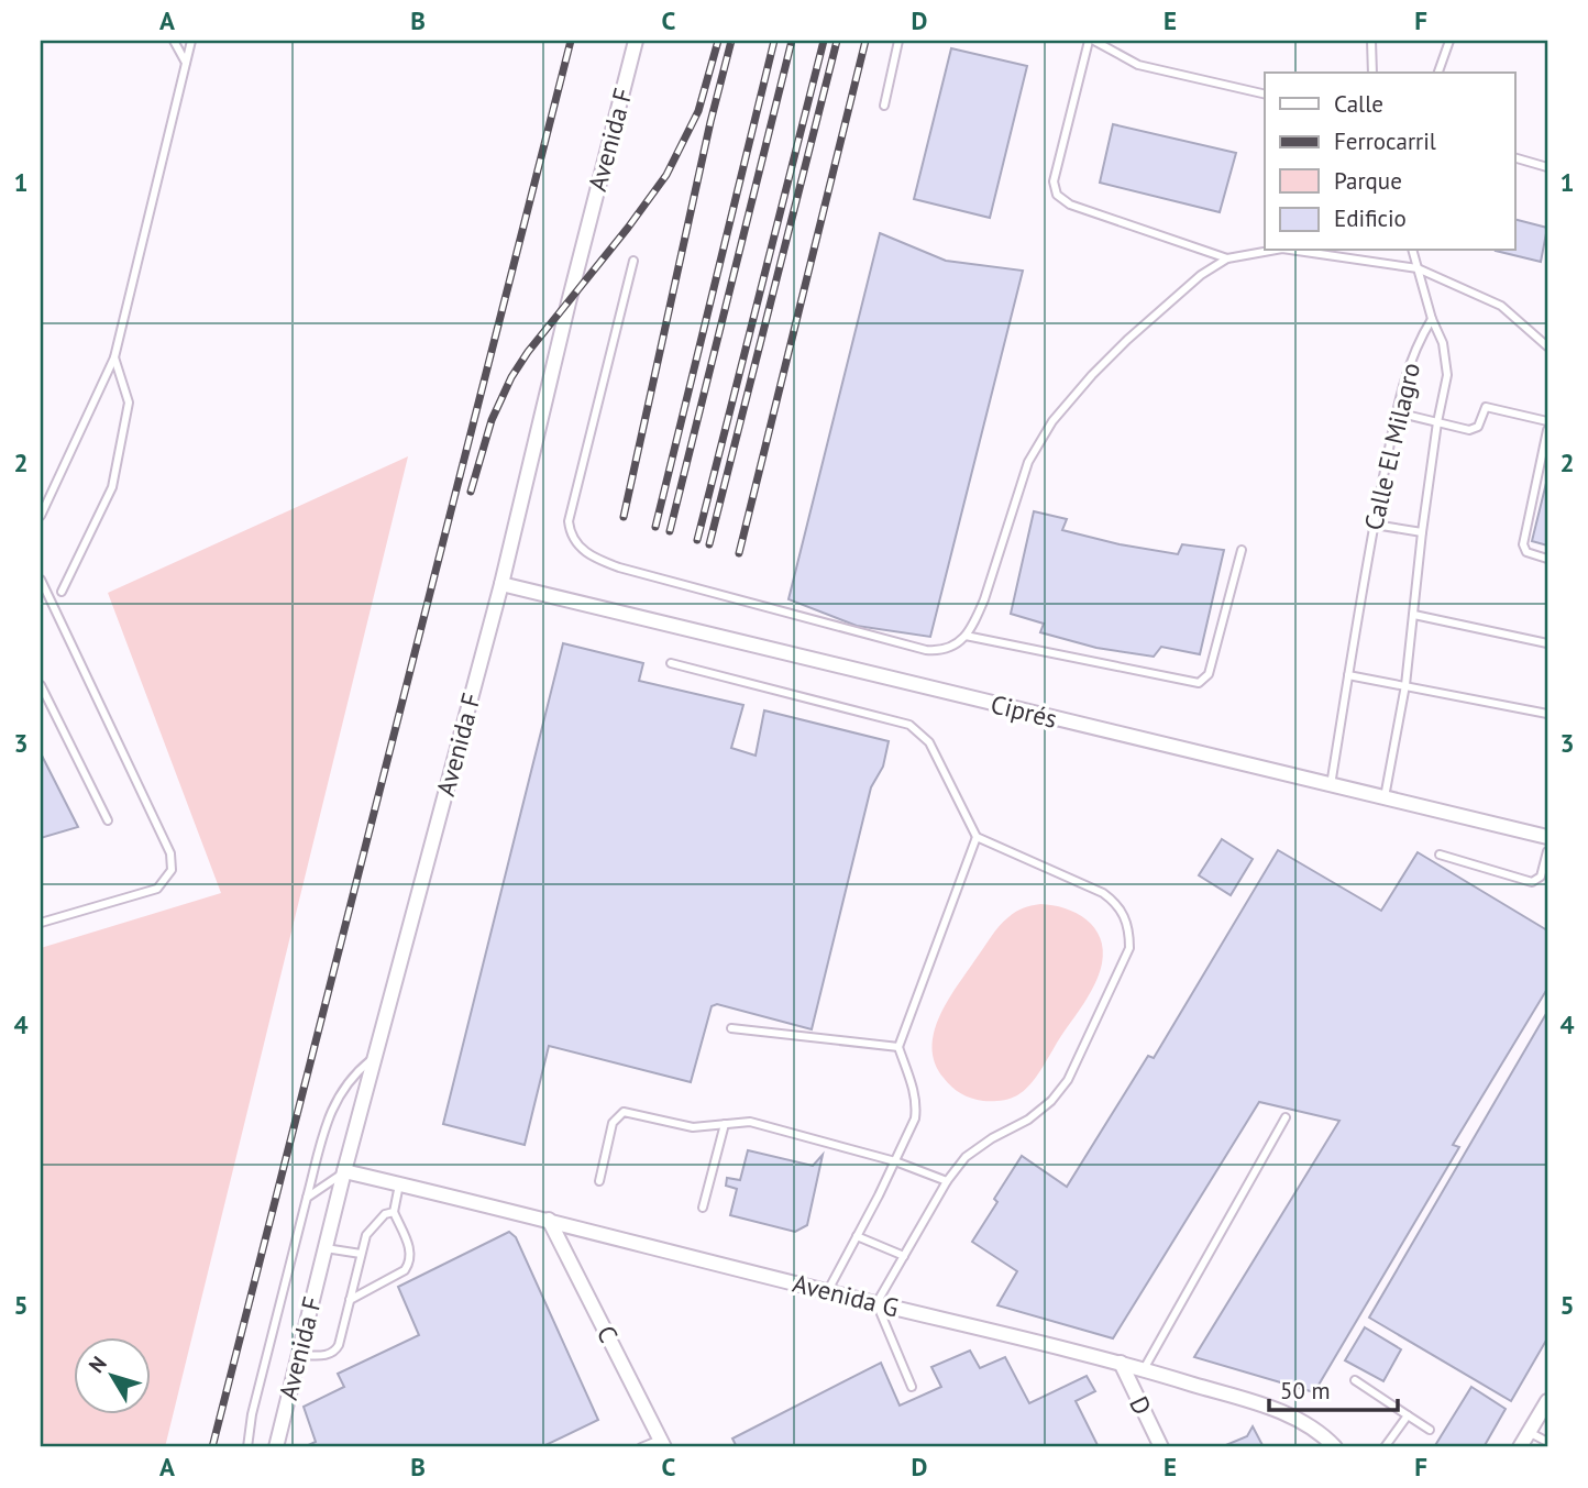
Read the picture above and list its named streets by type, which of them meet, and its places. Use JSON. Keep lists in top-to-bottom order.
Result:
{
  "streets": {
    "street": [
      "Avenida F",
      "Ciprés",
      "Avenida G",
      "C",
      "D"
    ],
    "lane": ["Calle El Milagro"]
  },
  "crossings": [
    ["Avenida F", "Ciprés"],
    ["Avenida F", "Avenida G"],
    ["Calle El Milagro", "Ciprés"],
    ["Avenida G", "C"],
    ["Avenida G", "D"]
  ],
  "legend": [
    "Calle",
    "Ferrocarril",
    "Parque",
    "Edificio"
  ],
  "scale_bar": "50 m",
  "north": "top left",
  "grid": {
    "columns": [
      "A",
      "B",
      "C",
      "D",
      "E",
      "F"
    ],
    "rows": [
      "1",
      "2",
      "3",
      "4",
      "5"
    ]
  }
}
